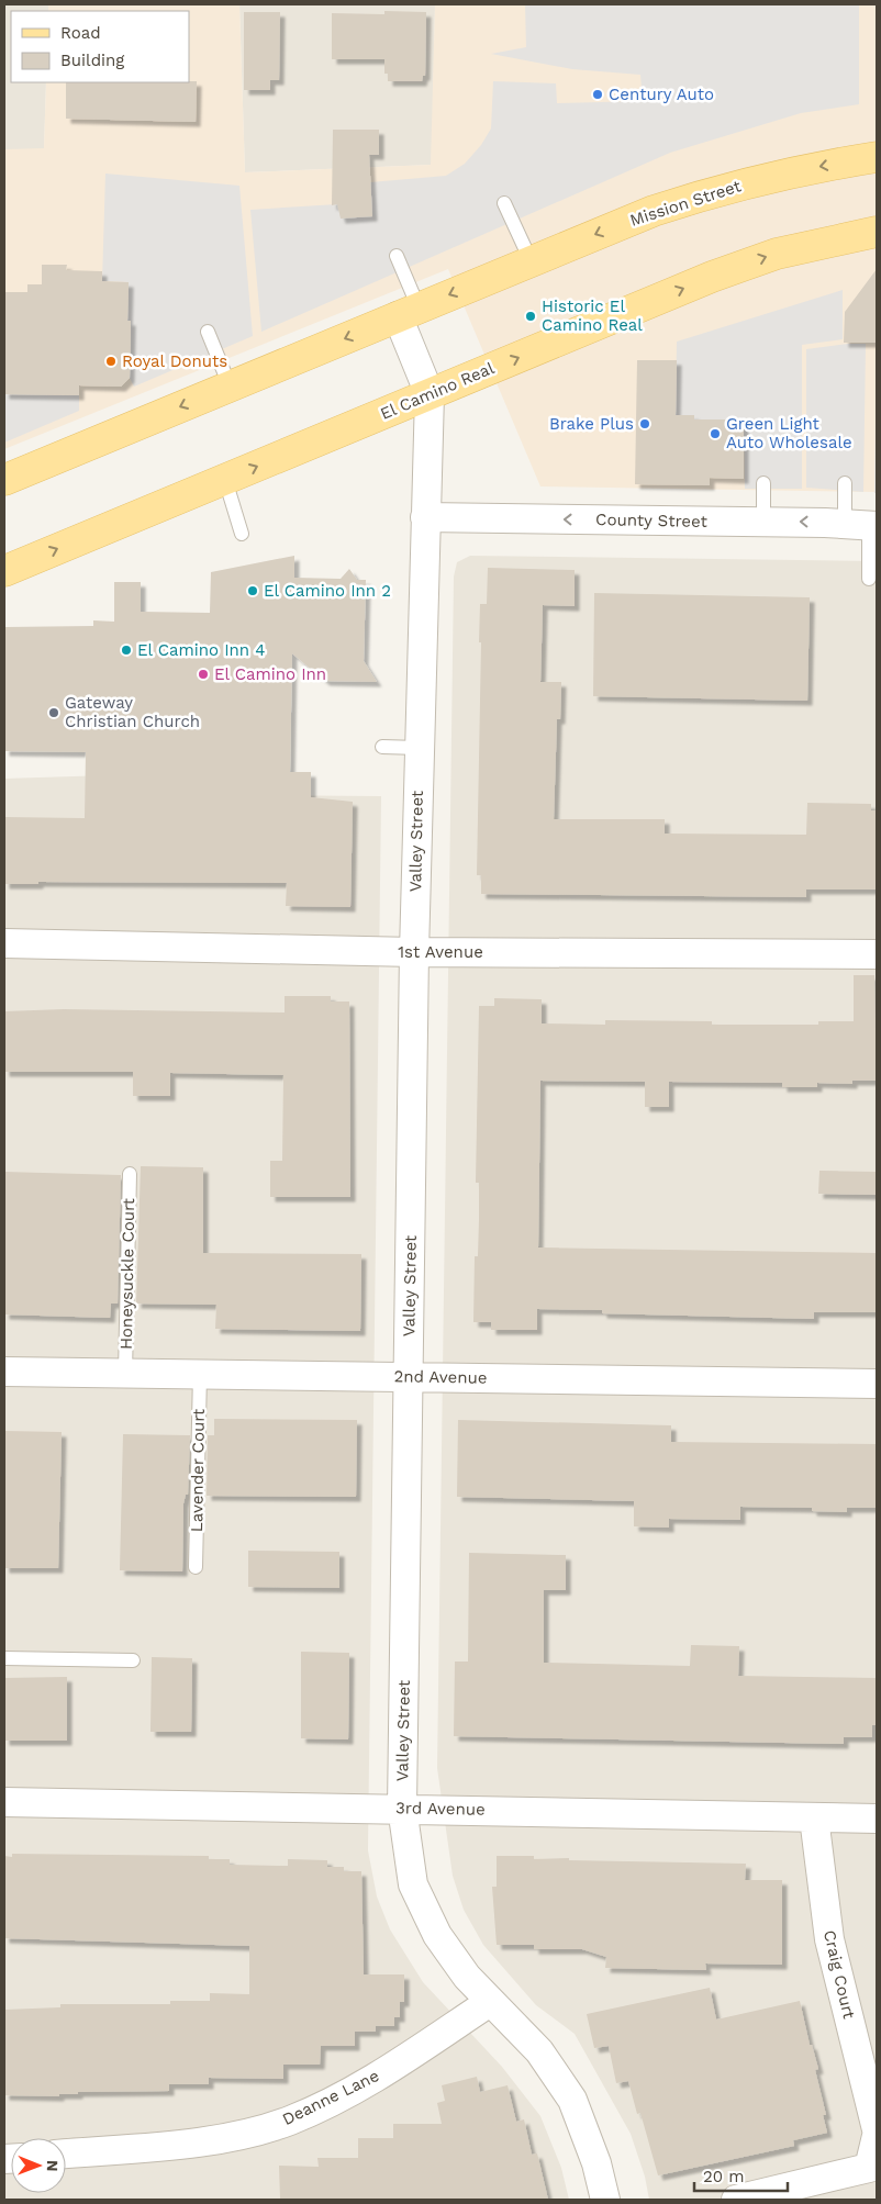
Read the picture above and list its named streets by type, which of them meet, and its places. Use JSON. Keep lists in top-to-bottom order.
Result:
{
  "streets": {
    "main road": ["Mission Street", "El Camino Real"],
    "street": [
      "County Street",
      "Valley Street",
      "1st Avenue",
      "2nd Avenue",
      "3rd Avenue",
      "Craig Court",
      "Deanne Lane"
    ],
    "lane": ["Honeysuckle Court", "Lavender Court"]
  },
  "crossings": [
    ["Mission Street", "Valley Street"],
    ["El Camino Real", "Valley Street"],
    ["County Street", "Valley Street"],
    ["Valley Street", "1st Avenue"],
    ["Valley Street", "2nd Avenue"],
    ["Valley Street", "3rd Avenue"],
    ["Valley Street", "Deanne Lane"],
    ["Honeysuckle Court", "2nd Avenue"],
    ["2nd Avenue", "Lavender Court"],
    ["3rd Avenue", "Craig Court"]
  ],
  "one_way": ["Mission Street", "County Street"],
  "places": [
    "Century Auto",
    "Historic El Camino Real",
    "Royal Donuts",
    "Brake Plus",
    "Green Light Auto Wholesale",
    "El Camino Inn 2",
    "El Camino Inn 4",
    "El Camino Inn",
    "Gateway Christian Church"
  ],
  "legend": ["Road", "Building"],
  "scale_bar": "20 m",
  "north": "right"
}
